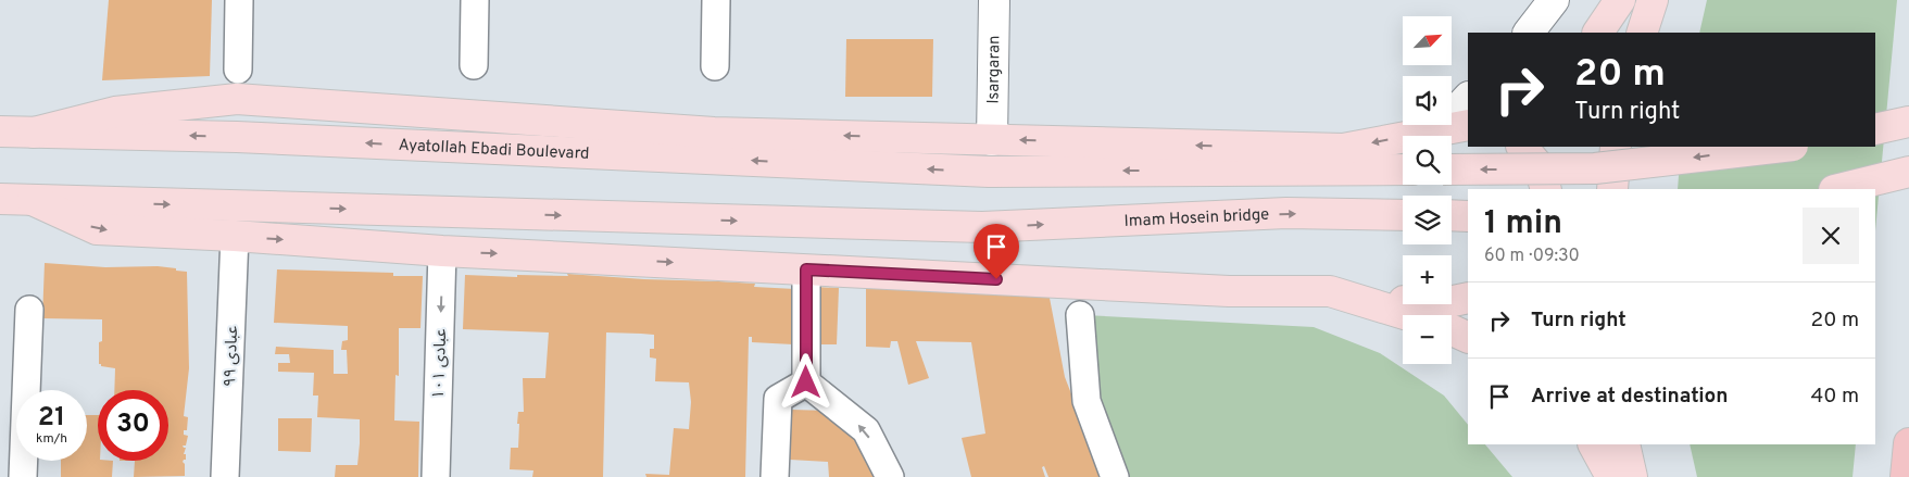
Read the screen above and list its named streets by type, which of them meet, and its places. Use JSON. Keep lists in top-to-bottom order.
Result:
{
  "streets": {
    "main road": ["Ayatollah Ebadi Boulevard", "Imam Hosein bridge"],
    "street": ["Isargaran", "عبادی ۹۹", "عبادی ۱۰۱"]
  },
  "one_way": ["عبادی ۱۰۱"],
  "north": "top right",
  "page": {
    "map_buttons": ["+", "−"],
    "turn": ["20 m", "Turn right"],
    "heading": ["1 min", "60 m · 09:30"],
    "list": [
      {
        "name": "Turn right",
        "value": "20 m"
      },
      {
        "name": "Arrive at destination",
        "value": "40 m"
      }
    ],
    "speed": "21 km/h",
    "limit": "30"
  }
}
